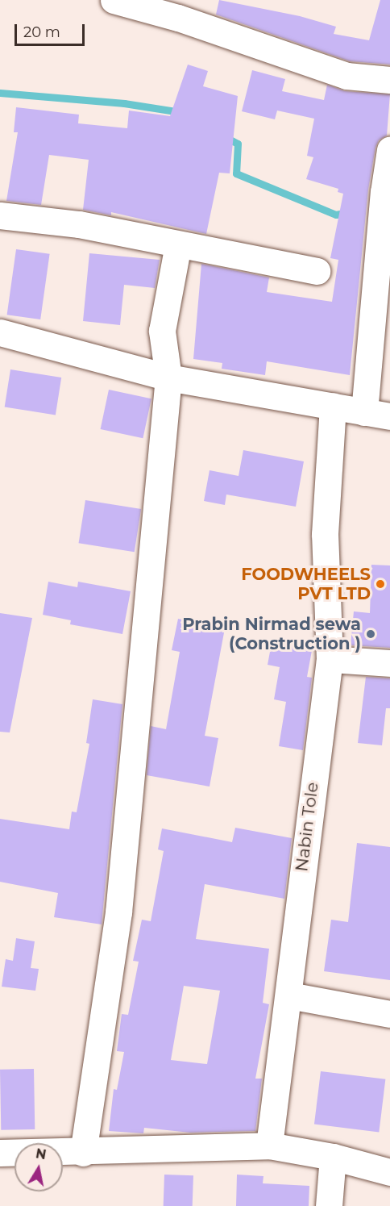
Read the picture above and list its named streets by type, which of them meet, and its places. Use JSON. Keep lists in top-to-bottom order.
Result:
{
  "streets": {
    "street": ["Nabin Tole"]
  },
  "places": ["FOODWHEELS PVT LTD", "Prabin Nirmad sewa (Construction )"],
  "scale_bar": "20 m",
  "north": "top"
}
